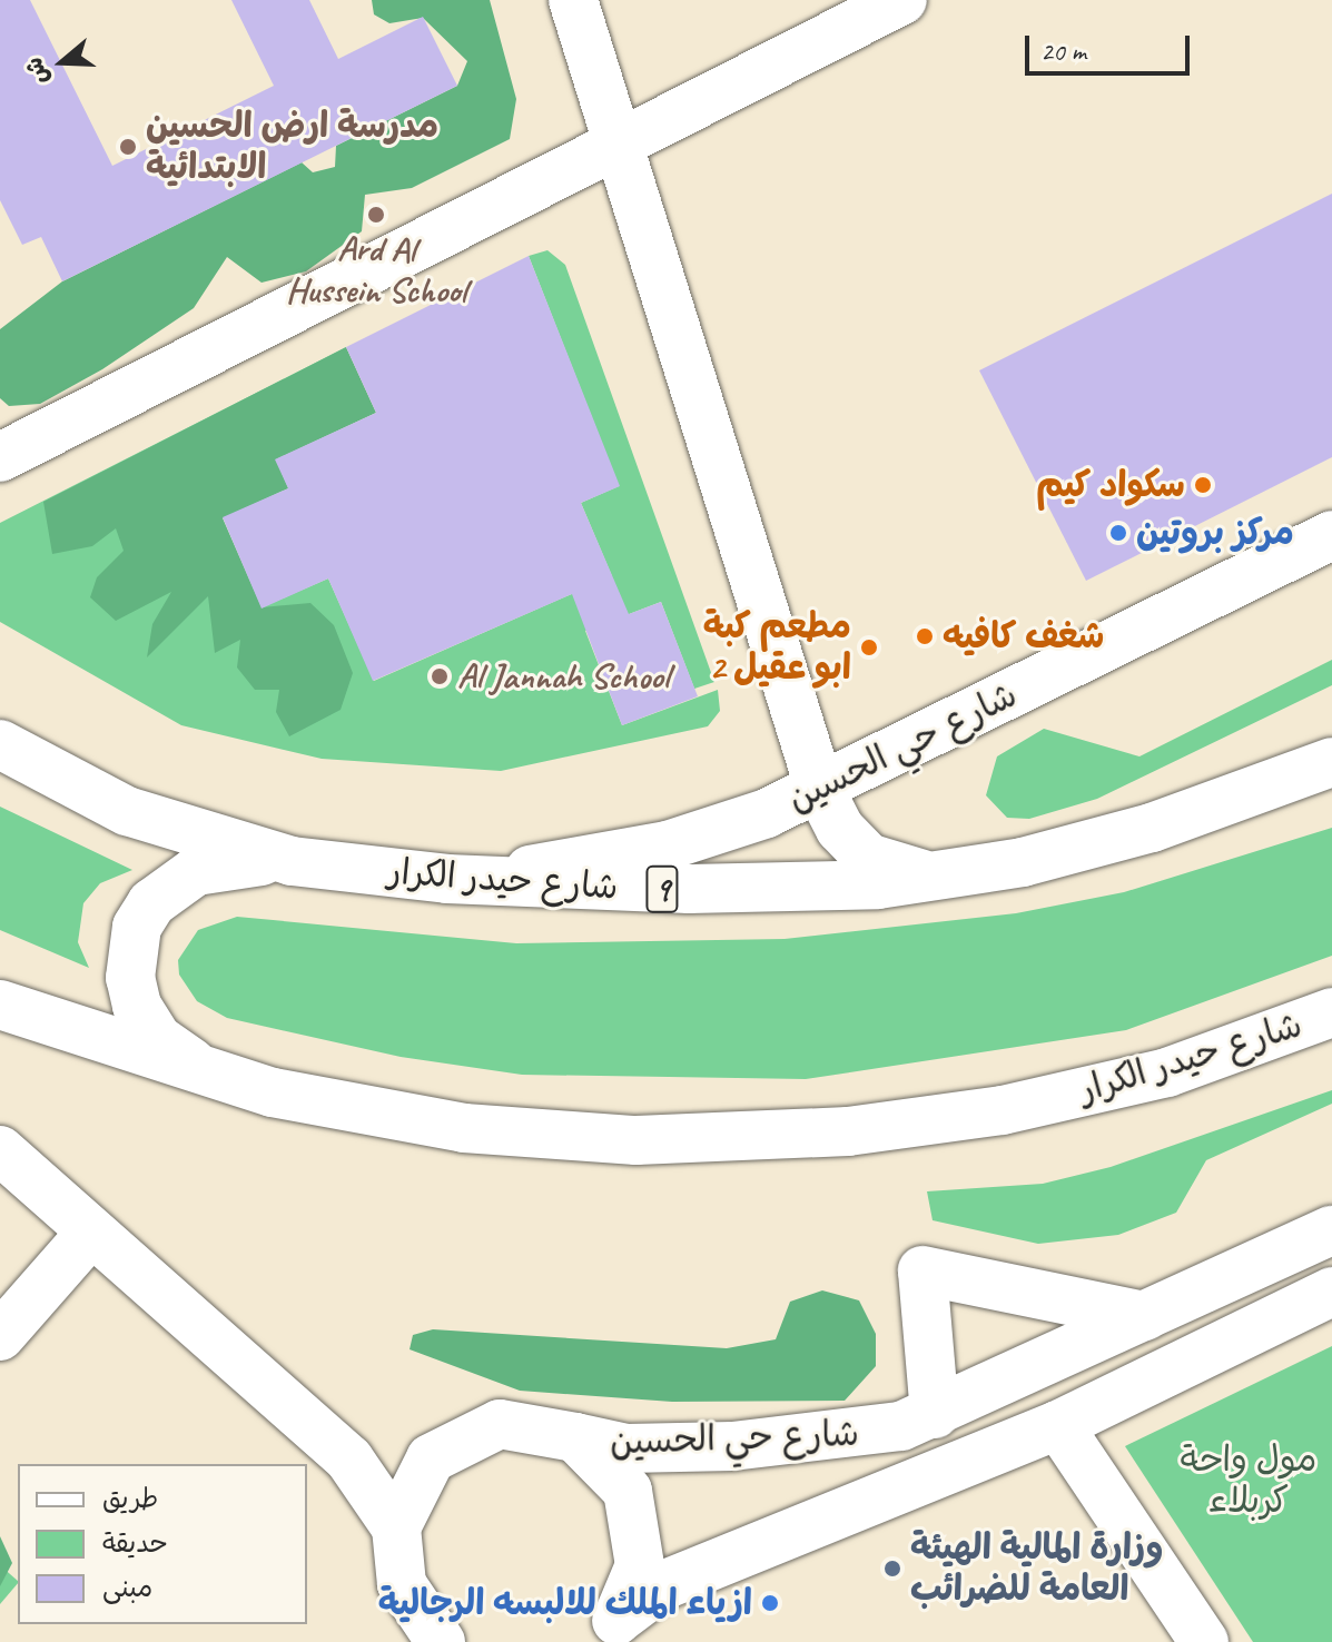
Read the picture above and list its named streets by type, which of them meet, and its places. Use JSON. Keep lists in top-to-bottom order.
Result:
{
  "streets": {
    "main road": ["شارع حي الحسين", "شارع حيدر الكرار", "9"]
  },
  "crossings": [
    ["شارع حي الحسين", "شارع حيدر الكرار"]
  ],
  "parks": ["مول واحة كربلاء"],
  "places": [
    "مدرسة ارض الحسين الابتدائية",
    "Ard Al Hussein School",
    "سكواد كيم",
    "مركز بروتين",
    "شغف كافيه",
    "مطعم كبة ابو عقيل 2",
    "Al Jannah School",
    "وزارة المالية الهيئة العامة للضرائب",
    "ازياء الملك للالبسه الرجالية"
  ],
  "legend": ["طريق", "حديقة", "مبنى"],
  "scale_bar": "20 m",
  "north": "left"
}
